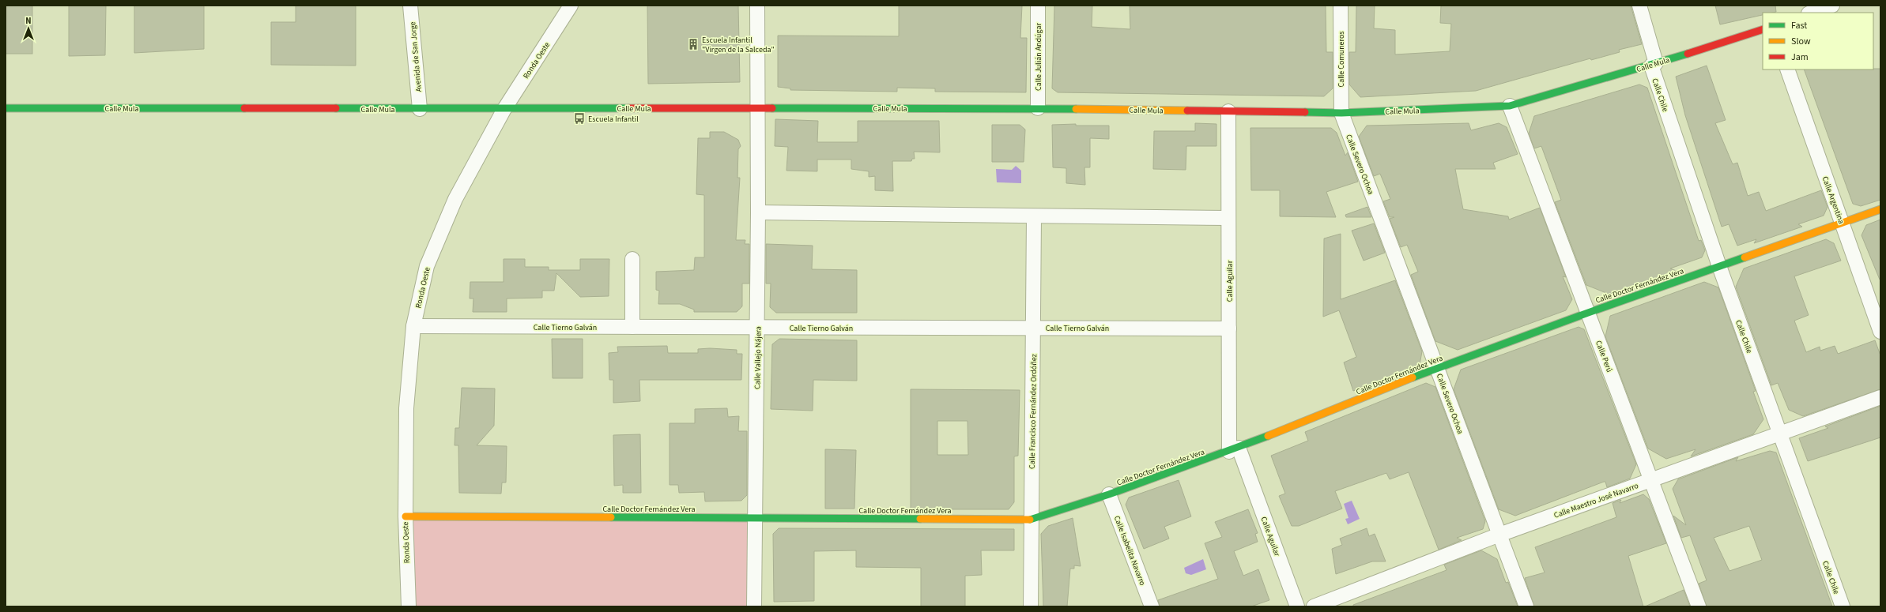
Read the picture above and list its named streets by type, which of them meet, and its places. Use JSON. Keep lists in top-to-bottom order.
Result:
{
  "streets": {
    "street": [
      "Avenida de San Jorge",
      "Calle Julián Andúgar",
      "Calle Comuneros",
      "Ronda Oeste",
      "Calle Mula",
      "Calle Chile",
      "Calle Severo Ochoa",
      "Calle Argentina",
      "Calle Aguilar",
      "Calle Doctor Fernández Vera",
      "Calle Tierno Galván",
      "Calle Perú",
      "Calle Vallejo Nájera",
      "Calle Francisco Fernández Ordóñez",
      "Calle Maestro José Navarro",
      "Calle Isabelita Navarro"
    ]
  },
  "crossings": [
    ["Avenida de San Jorge", "Calle Mula"],
    ["Calle Julián Andúgar", "Calle Mula"],
    ["Calle Comuneros", "Calle Mula"],
    ["Calle Comuneros", "Calle Severo Ochoa"],
    ["Ronda Oeste", "Calle Mula"],
    ["Ronda Oeste", "Calle Doctor Fernández Vera"],
    ["Ronda Oeste", "Calle Tierno Galván"],
    ["Calle Mula", "Calle Chile"],
    ["Calle Mula", "Calle Severo Ochoa"],
    ["Calle Mula", "Calle Aguilar"],
    ["Calle Mula", "Calle Perú"],
    ["Calle Mula", "Calle Vallejo Nájera"],
    ["Calle Chile", "Calle Doctor Fernández Vera"],
    ["Calle Chile", "Calle Maestro José Navarro"],
    ["Calle Severo Ochoa", "Calle Doctor Fernández Vera"],
    ["Calle Severo Ochoa", "Calle Maestro José Navarro"],
    ["Calle Argentina", "Calle Doctor Fernández Vera"],
    ["Calle Aguilar", "Calle Doctor Fernández Vera"],
    ["Calle Aguilar", "Calle Tierno Galván"],
    ["Calle Doctor Fernández Vera", "Calle Perú"],
    ["Calle Doctor Fernández Vera", "Calle Vallejo Nájera"],
    ["Calle Doctor Fernández Vera", "Calle Francisco Fernández Ordóñez"],
    ["Calle Doctor Fernández Vera", "Calle Isabelita Navarro"],
    ["Calle Tierno Galván", "Calle Vallejo Nájera"],
    ["Calle Tierno Galván", "Calle Francisco Fernández Ordóñez"],
    ["Calle Perú", "Calle Maestro José Navarro"]
  ],
  "places": {
    "building": ["Escuela Infantil \"Virgen de la Salceda\""],
    "bus stop": ["Escuela Infantil"]
  },
  "legend": ["Fast", "Slow", "Jam"],
  "north": "top"
}
